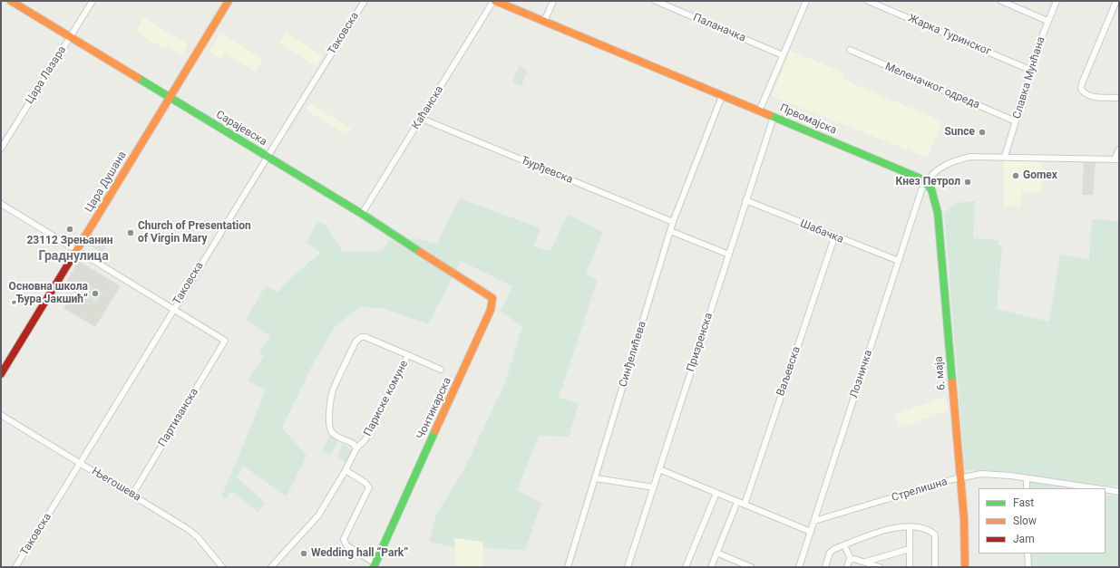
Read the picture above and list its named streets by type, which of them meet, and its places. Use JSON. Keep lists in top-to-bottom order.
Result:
{
  "streets": {
    "street": [
      "Паланачка",
      "Таковска",
      "Жарка Туринског",
      "Цара Лазара",
      "Славка Мунћана",
      "Меленачког одреда",
      "Каћанска",
      "Првомајска",
      "Сарајевска",
      "Ђурђевска",
      "Цара Душана",
      "Шабачка",
      "Призренска",
      "Синђелићева",
      "Ваљевска",
      "6. маја",
      "Лозничка",
      "Париске комуне",
      "Чонтикарска",
      "Партизанска",
      "Његошева",
      "Стрелишна"
    ]
  },
  "crossings": [
    ["Таковска", "Сарајевска"],
    ["Таковска", "Партизанска"],
    ["Таковска", "Његошева"],
    ["Жарка Туринског", "Славка Мунћана"],
    ["Цара Лазара", "Сарајевска"],
    ["Славка Мунћана", "Меленачког одреда"],
    ["Каћанска", "Првомајска"],
    ["Каћанска", "Сарајевска"],
    ["Каћанска", "Ђурђевска"],
    ["Првомајска", "Призренска"],
    ["Првомајска", "Синђелићева"],
    ["Првомајска", "6. маја"],
    ["Првомајска", "Лозничка"],
    ["Сарајевска", "Цара Душана"],
    ["Сарајевска", "Чонтикарска"],
    ["Ђурђевска", "Синђелићева"],
    ["Шабачка", "Призренска"],
    ["Шабачка", "Ваљевска"],
    ["Шабачка", "Лозничка"],
    ["6. маја", "Лозничка"],
    ["6. маја", "Стрелишна"],
    ["Лозничка", "Стрелишна"],
    ["Партизанска", "Његошева"]
  ],
  "districts": ["Граднулица"],
  "places": [
    "Sunce",
    "Gomex",
    "Кнез Петрол",
    "23112 Зрењанин",
    "Church of Presentation of Virgin Mary",
    "Основна школа „Ђура Јакшић”",
    "Wedding hall “Park”"
  ],
  "legend": ["Fast", "Slow", "Jam"]
}
